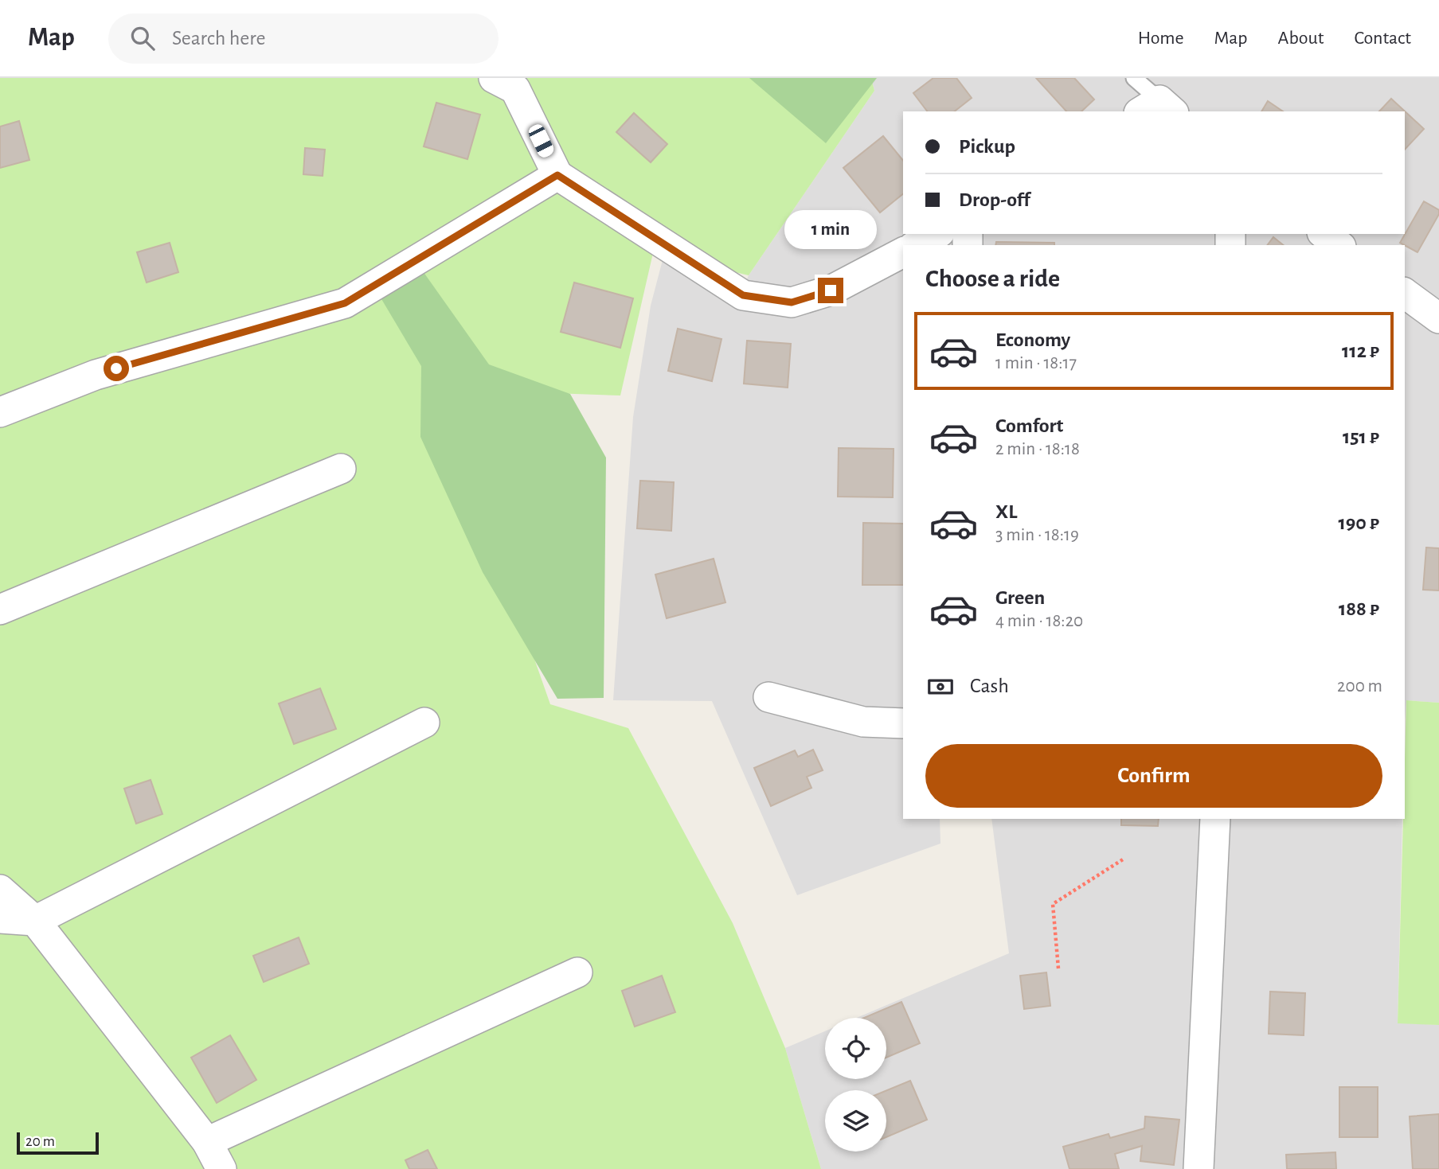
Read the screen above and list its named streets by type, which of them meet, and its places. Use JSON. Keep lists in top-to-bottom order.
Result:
{
  "scale_bar": "20 m",
  "page": {
    "header": "Map",
    "search": "Search here",
    "nav": [
      "Home",
      "Map",
      "About",
      "Contact"
    ],
    "banner": ["Pickup", "Drop-off"],
    "bubble": "1 min",
    "heading": "Choose a ride",
    "list": [
      {
        "name": "Economy",
        "note": "1 min · 18:17",
        "value": "112 ₽"
      },
      {
        "name": "Comfort",
        "note": "2 min · 18:18",
        "value": "151 ₽"
      },
      {
        "name": "XL",
        "note": "3 min · 18:19",
        "value": "190 ₽"
      },
      {
        "name": "Green",
        "note": "4 min · 18:20",
        "value": "188 ₽"
      }
    ],
    "pay": ["Cash", "200 m"],
    "buttons": "Confirm",
    "scale": "20 m"
  }
}
